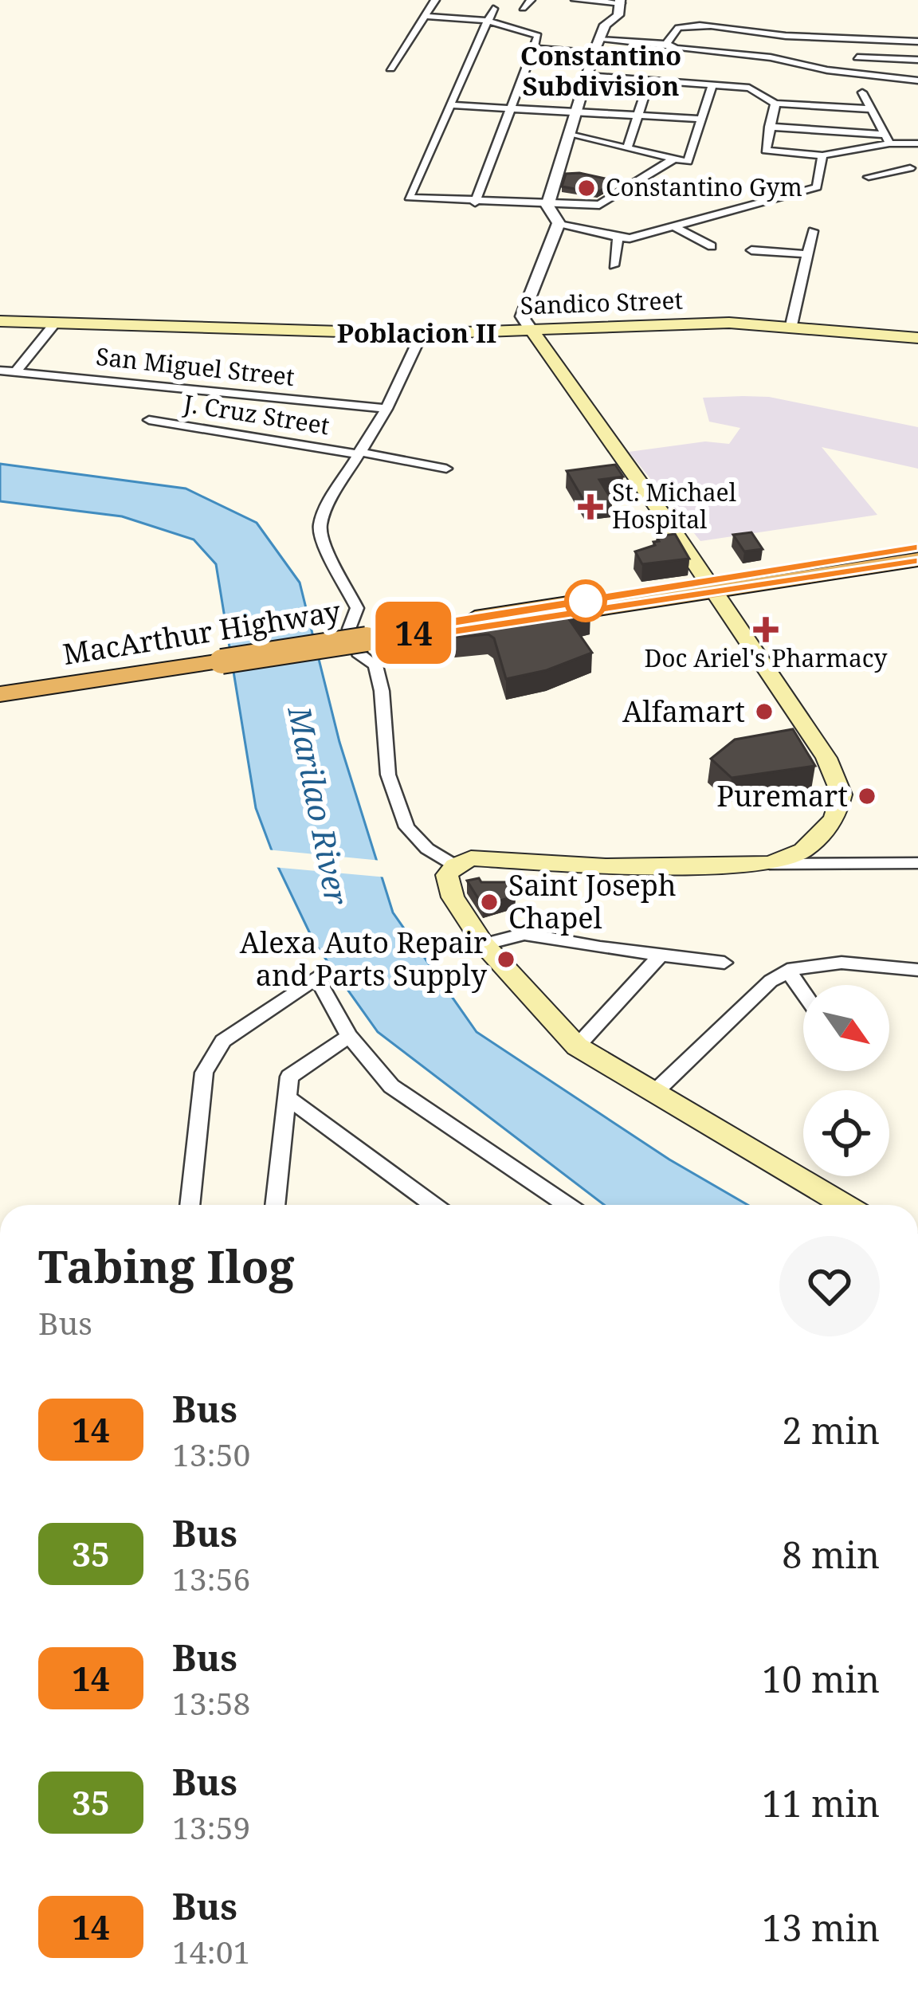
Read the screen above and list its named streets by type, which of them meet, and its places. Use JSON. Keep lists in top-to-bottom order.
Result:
{
  "streets": {
    "highway": ["MacArthur Highway"],
    "main road": ["Sandico Street"],
    "street": ["San Miguel Street", "J. Cruz Street"]
  },
  "districts": ["Constantino Subdivision", "Poblacion II"],
  "water": ["Marilao River"],
  "places": {
    "other": [
      "Constantino Gym",
      "Alfamart",
      "Puremart",
      "Saint Joseph Chapel",
      "Alexa Auto Repair and Parts Supply"
    ],
    "health": ["St. Michael Hospital", "Doc Ariel's Pharmacy"]
  },
  "lines": ["bus line 14"],
  "north": "bottom right",
  "page": {
    "on_map": "14",
    "heading": ["Tabing Ilog", "Bus"],
    "list": [
      {
        "mark": "14",
        "name": "Bus",
        "note": "13:50",
        "value": "2 min"
      },
      {
        "mark": "35",
        "name": "Bus",
        "note": "13:56",
        "value": "8 min"
      },
      {
        "mark": "14",
        "name": "Bus",
        "note": "13:58",
        "value": "10 min"
      },
      {
        "mark": "35",
        "name": "Bus",
        "note": "13:59",
        "value": "11 min"
      },
      {
        "mark": "14",
        "name": "Bus",
        "note": "14:01",
        "value": "13 min"
      }
    ]
  }
}
